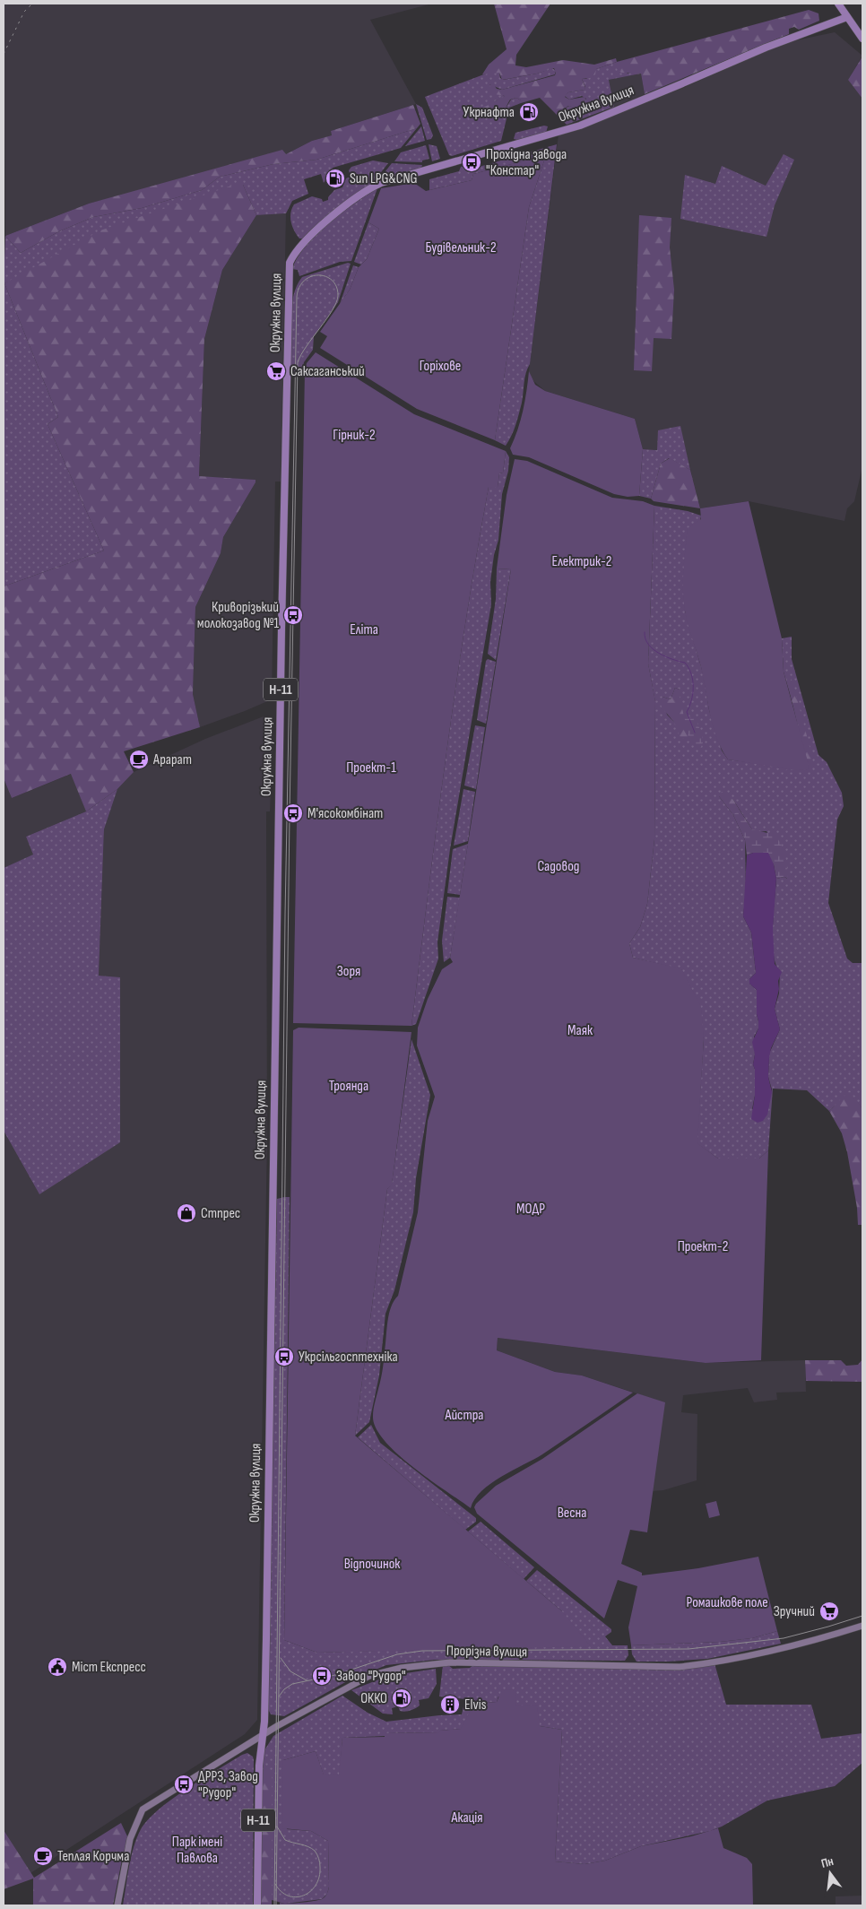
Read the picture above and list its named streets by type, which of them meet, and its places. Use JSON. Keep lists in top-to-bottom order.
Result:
{
  "streets": {
    "main road": ["Окружна вулиця", "Н-11", "Прорізна вулиця"]
  },
  "crossings": [
    ["Окружна вулиця", "Н-11"],
    ["Окружна вулиця", "Прорізна вулиця"],
    ["Н-11", "Прорізна вулиця"]
  ],
  "parks": [
    "Будівельник-2",
    "Горіхове",
    "Гірник-2",
    "Електрик-2",
    "Еліта",
    "Проект-1",
    "Садовод",
    "Зоря",
    "Маяк",
    "Троянда",
    "МОДР",
    "Проект-2",
    "Айстра",
    "Весна",
    "Відпочинок",
    "Ромашкове поле",
    "Акація",
    "Парк імені Павлова"
  ],
  "places": {
    "fuel station": ["Укрнафта", "Sun LPG&CNG", "ОККО"],
    "bus stop": [
      "Прохідна завода \"Констар\"",
      "Криворізький молокозавод №1",
      "М'ясокомбінат",
      "Укрсільгосптехніка",
      "Завод \"Рудор\"",
      "ДРРЗ, Завод \"Рудор\""
    ],
    "supermarket": ["Саксаганський", "Зручний"],
    "cafe": ["Арарат", "Теплая Корчма"],
    "shop": ["Стпрес"],
    "public building": ["Міст Експресс"],
    "building": ["Elvis"]
  },
  "north": "top"
}
